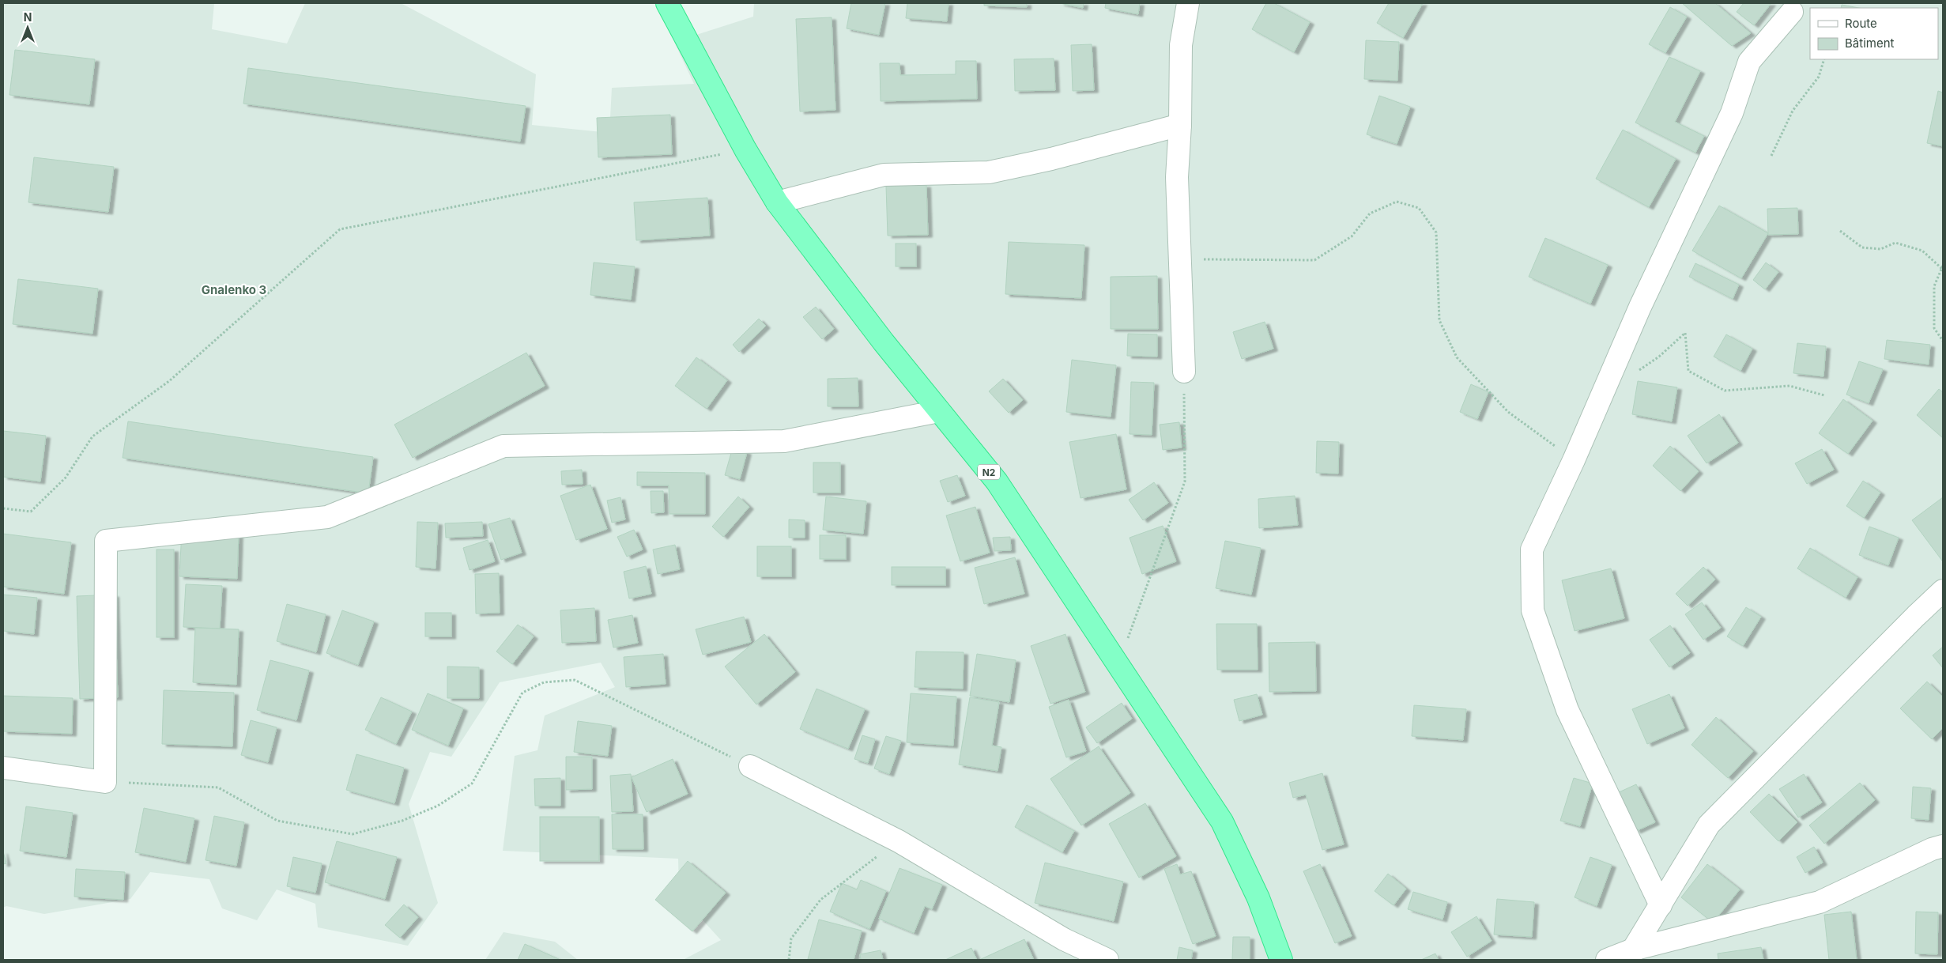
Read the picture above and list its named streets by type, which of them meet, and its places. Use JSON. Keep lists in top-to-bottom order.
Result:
{
  "streets": {
    "highway": ["N2"]
  },
  "districts": ["Gnalenko 3"],
  "legend": ["Route", "Bâtiment"],
  "north": "top"
}
